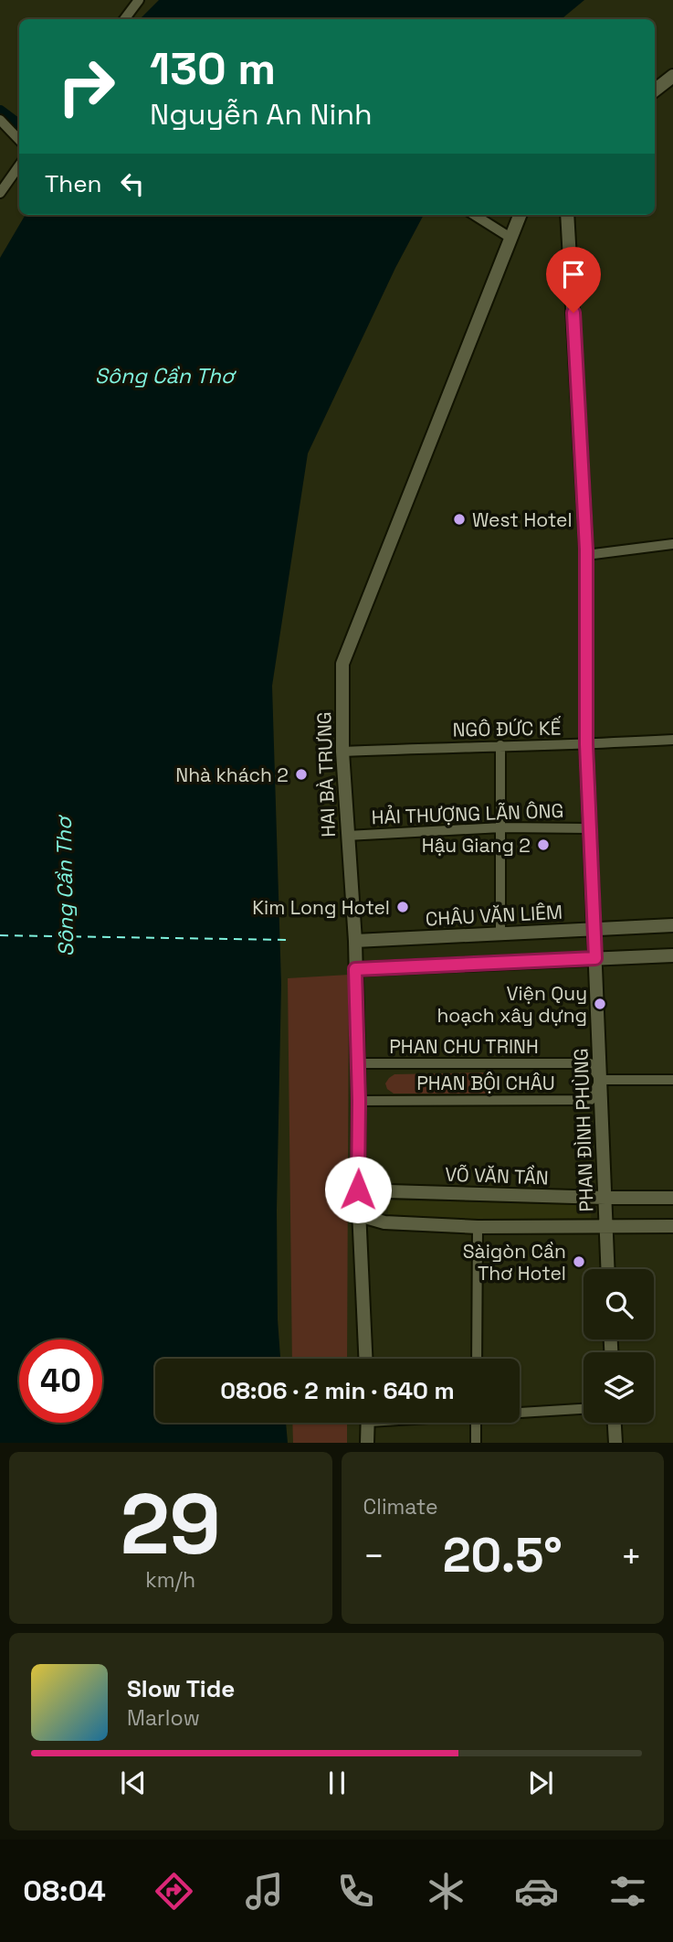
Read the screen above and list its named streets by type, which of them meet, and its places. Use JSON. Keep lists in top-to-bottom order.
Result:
{
  "streets": {
    "street": [
      "NGÔ ĐỨC KẾ",
      "HAI BÀ TRƯNG",
      "HẢI THƯỢNG LÃN ÔNG",
      "CHÂU VĂN LIÊM",
      "PHAN CHU TRINH",
      "PHAN BỘI CHÂU",
      "PHAN ĐÌNH PHÙNG",
      "VÕ VĂN TẦN"
    ]
  },
  "crossings": [
    ["NGÔ ĐỨC KẾ", "HAI BÀ TRƯNG"],
    ["NGÔ ĐỨC KẾ", "PHAN ĐÌNH PHÙNG"],
    ["HAI BÀ TRƯNG", "HẢI THƯỢNG LÃN ÔNG"],
    ["HAI BÀ TRƯNG", "CHÂU VĂN LIÊM"],
    ["HAI BÀ TRƯNG", "PHAN CHU TRINH"],
    ["HAI BÀ TRƯNG", "PHAN BỘI CHÂU"],
    ["HAI BÀ TRƯNG", "VÕ VĂN TẦN"],
    ["HẢI THƯỢNG LÃN ÔNG", "PHAN ĐÌNH PHÙNG"],
    ["CHÂU VĂN LIÊM", "PHAN ĐÌNH PHÙNG"],
    ["PHAN CHU TRINH", "PHAN BỘI CHÂU"],
    ["PHAN CHU TRINH", "PHAN ĐÌNH PHÙNG"],
    ["PHAN BỘI CHÂU", "PHAN ĐÌNH PHÙNG"],
    ["PHAN ĐÌNH PHÙNG", "VÕ VĂN TẦN"]
  ],
  "water": ["Sông Cần Thơ"],
  "places": [
    "West Hotel",
    "Nhà khách 2",
    "Hậu Giang 2",
    "Kim Long Hotel",
    "Viện Quy hoạch xây dựng",
    "Sàigòn Cần Thơ Hotel"
  ],
  "page": {
    "turn": ["130 m", "Nguyễn An Ninh"],
    "then": "Then",
    "limit": "40",
    "trip": "08:06 · 2 min · 640 m",
    "tile": [
      ["29", "km/h"],
      "Climate"
    ],
    "heat": ["−", "20.5°", "+"],
    "song": ["Slow Tide", "Marlow"],
    "tabs": "08:04"
  }
}
